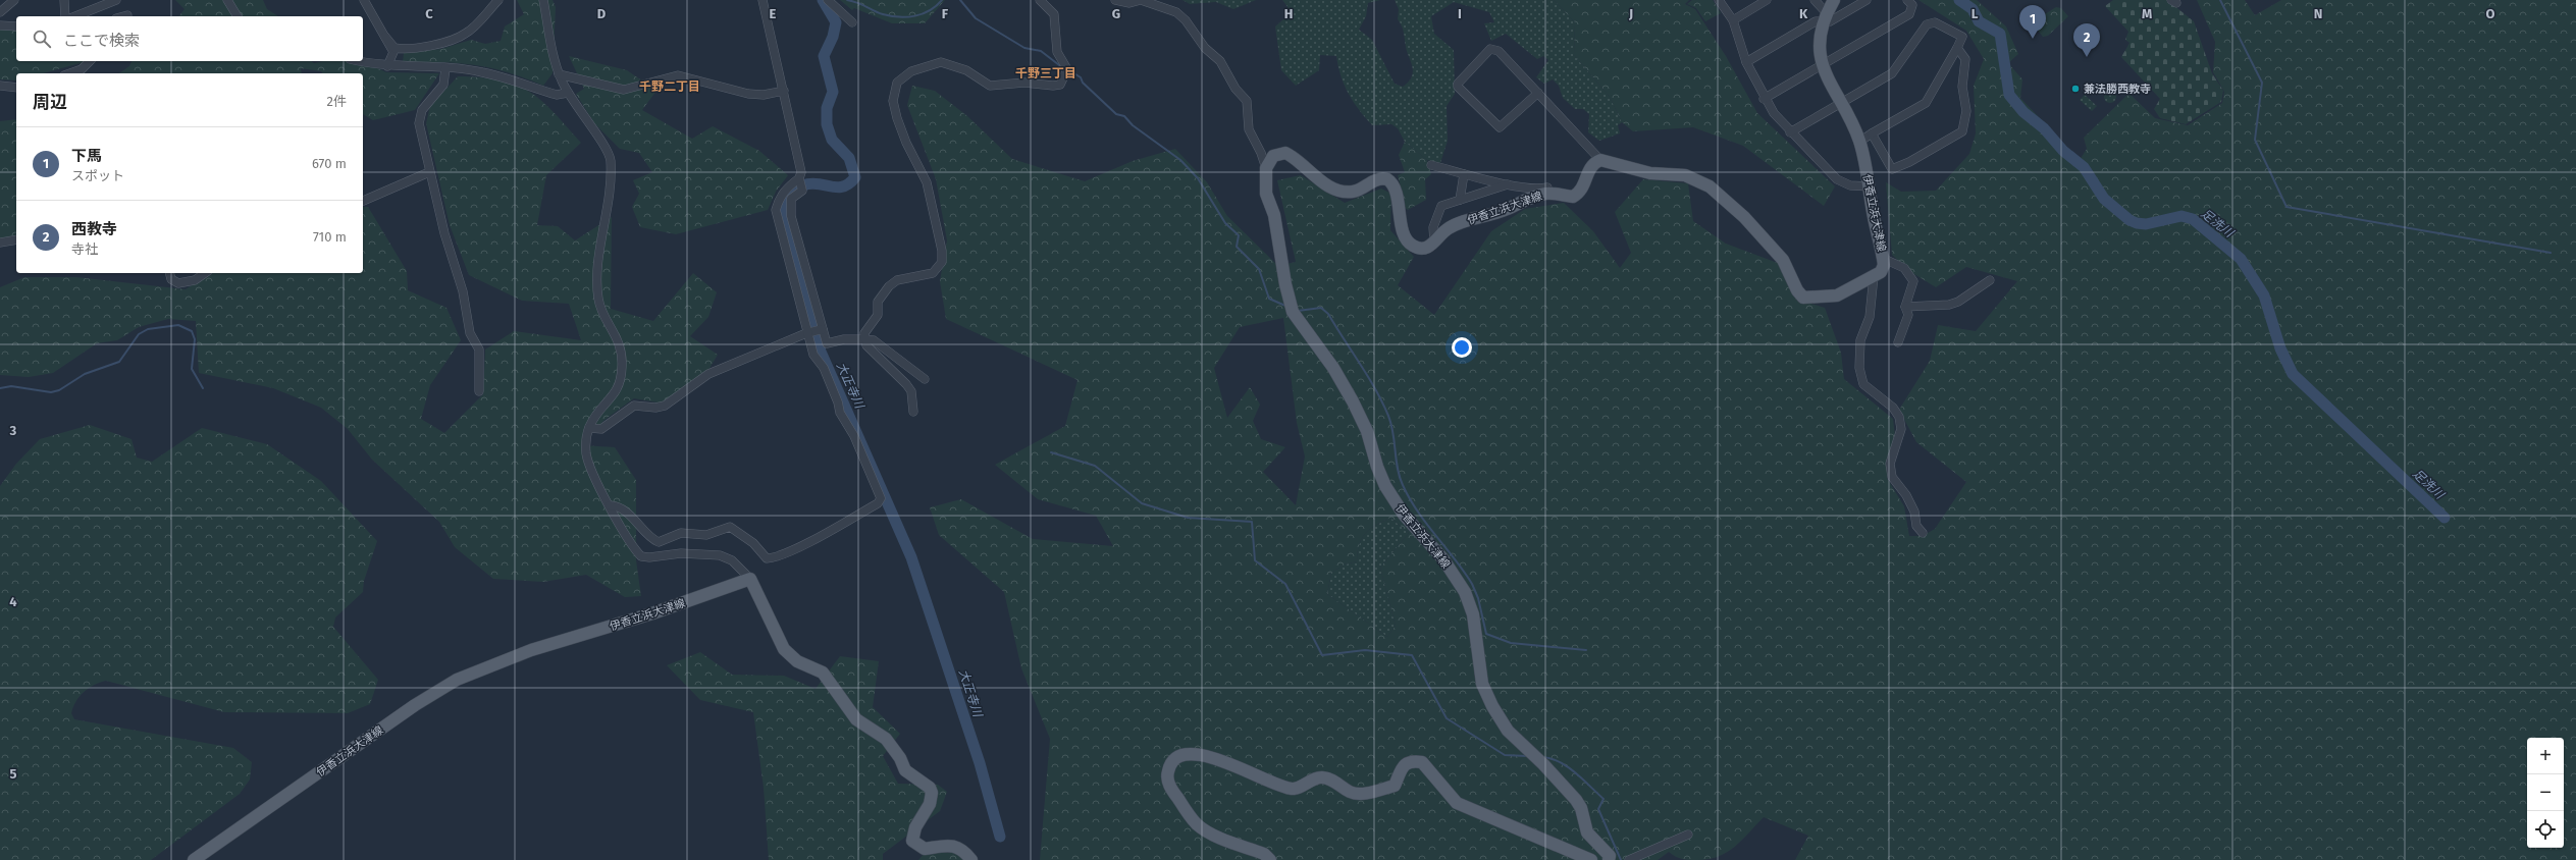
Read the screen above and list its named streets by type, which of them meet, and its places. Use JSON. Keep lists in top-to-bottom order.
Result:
{
  "streets": {
    "main road": ["伊香立浜大津線"]
  },
  "districts": ["千野三丁目", "千野二丁目"],
  "water": ["足洗川", "大正寺川"],
  "places": ["兼法勝西教寺"],
  "page": {
    "pins": ["1", "2"],
    "search": "ここで検索",
    "heading": ["周辺", "2件"],
    "list": [
      {
        "mark": "1",
        "name": "下馬",
        "note": "スポット",
        "value": "670 m"
      },
      {
        "mark": "2",
        "name": "西教寺",
        "note": "寺社",
        "value": "710 m"
      }
    ],
    "map_buttons": ["+", "−"]
  },
  "grid": {
    "columns": [
      "C",
      "D",
      "E",
      "F",
      "G",
      "H",
      "I",
      "J",
      "K",
      "L",
      "M",
      "N",
      "O"
    ],
    "rows": ["3", "4", "5"]
  }
}
